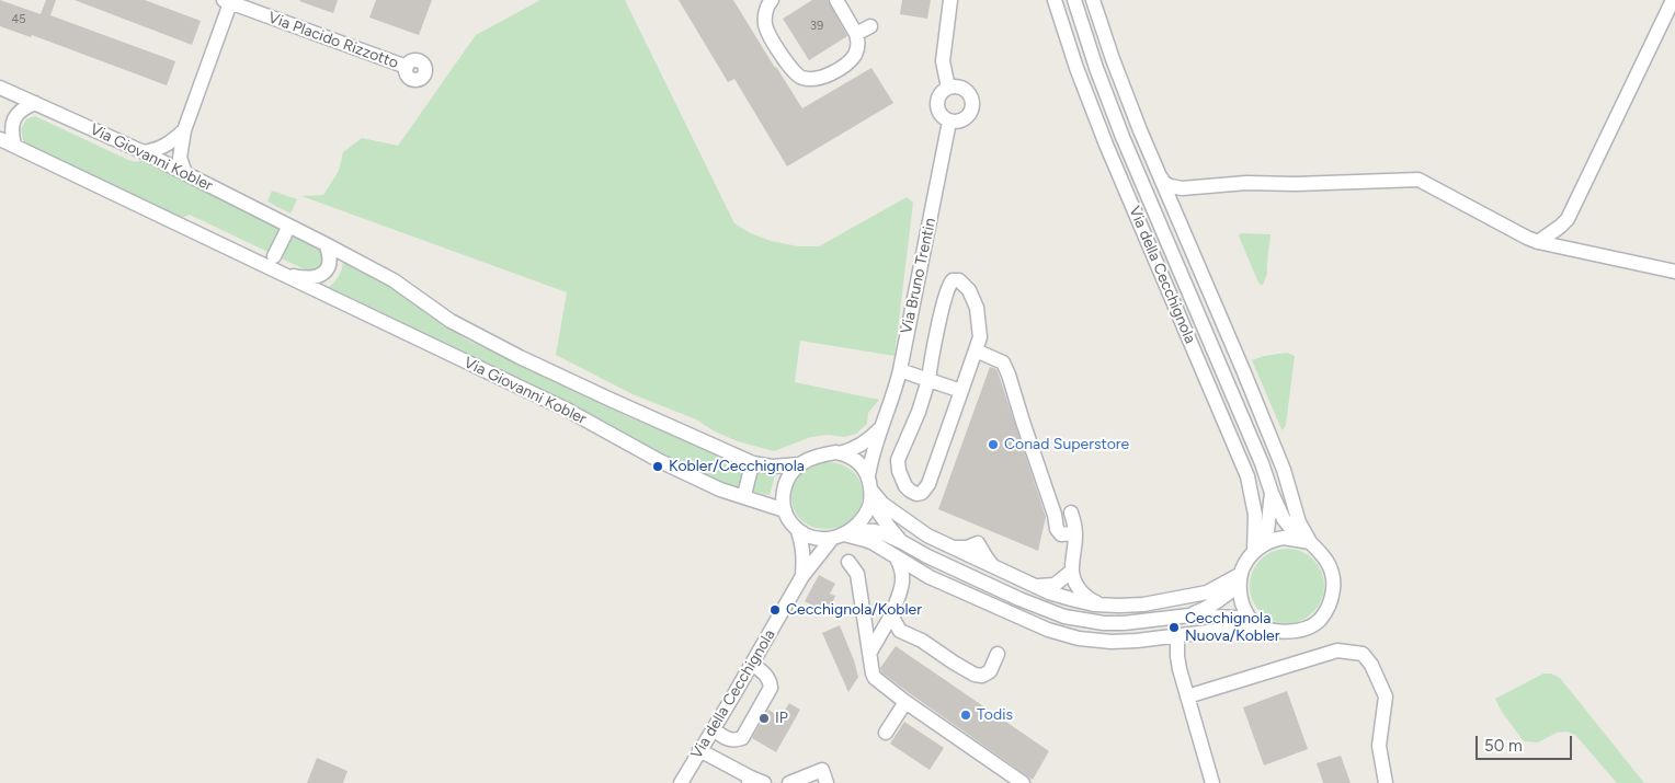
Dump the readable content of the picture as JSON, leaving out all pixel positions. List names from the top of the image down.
{
  "streets": {
    "street": [
      "Via Placido Rizzotto",
      "Via Giovanni Kobler",
      "Via della Cecchignola",
      "Via Bruno Trentin"
    ]
  },
  "crossings": [
    ["Via Giovanni Kobler", "Via della Cecchignola"],
    ["Via Giovanni Kobler", "Via Bruno Trentin"],
    ["Via della Cecchignola", "Via Bruno Trentin"]
  ],
  "places": [
    "Conad Superstore",
    "Kobler/Cecchignola",
    "Cecchignola/Kobler",
    "Cecchignola Nuova/Kobler",
    "Todis",
    "IP"
  ],
  "house_numbers": ["45", "39"],
  "scale_bar": "50 m"
}
